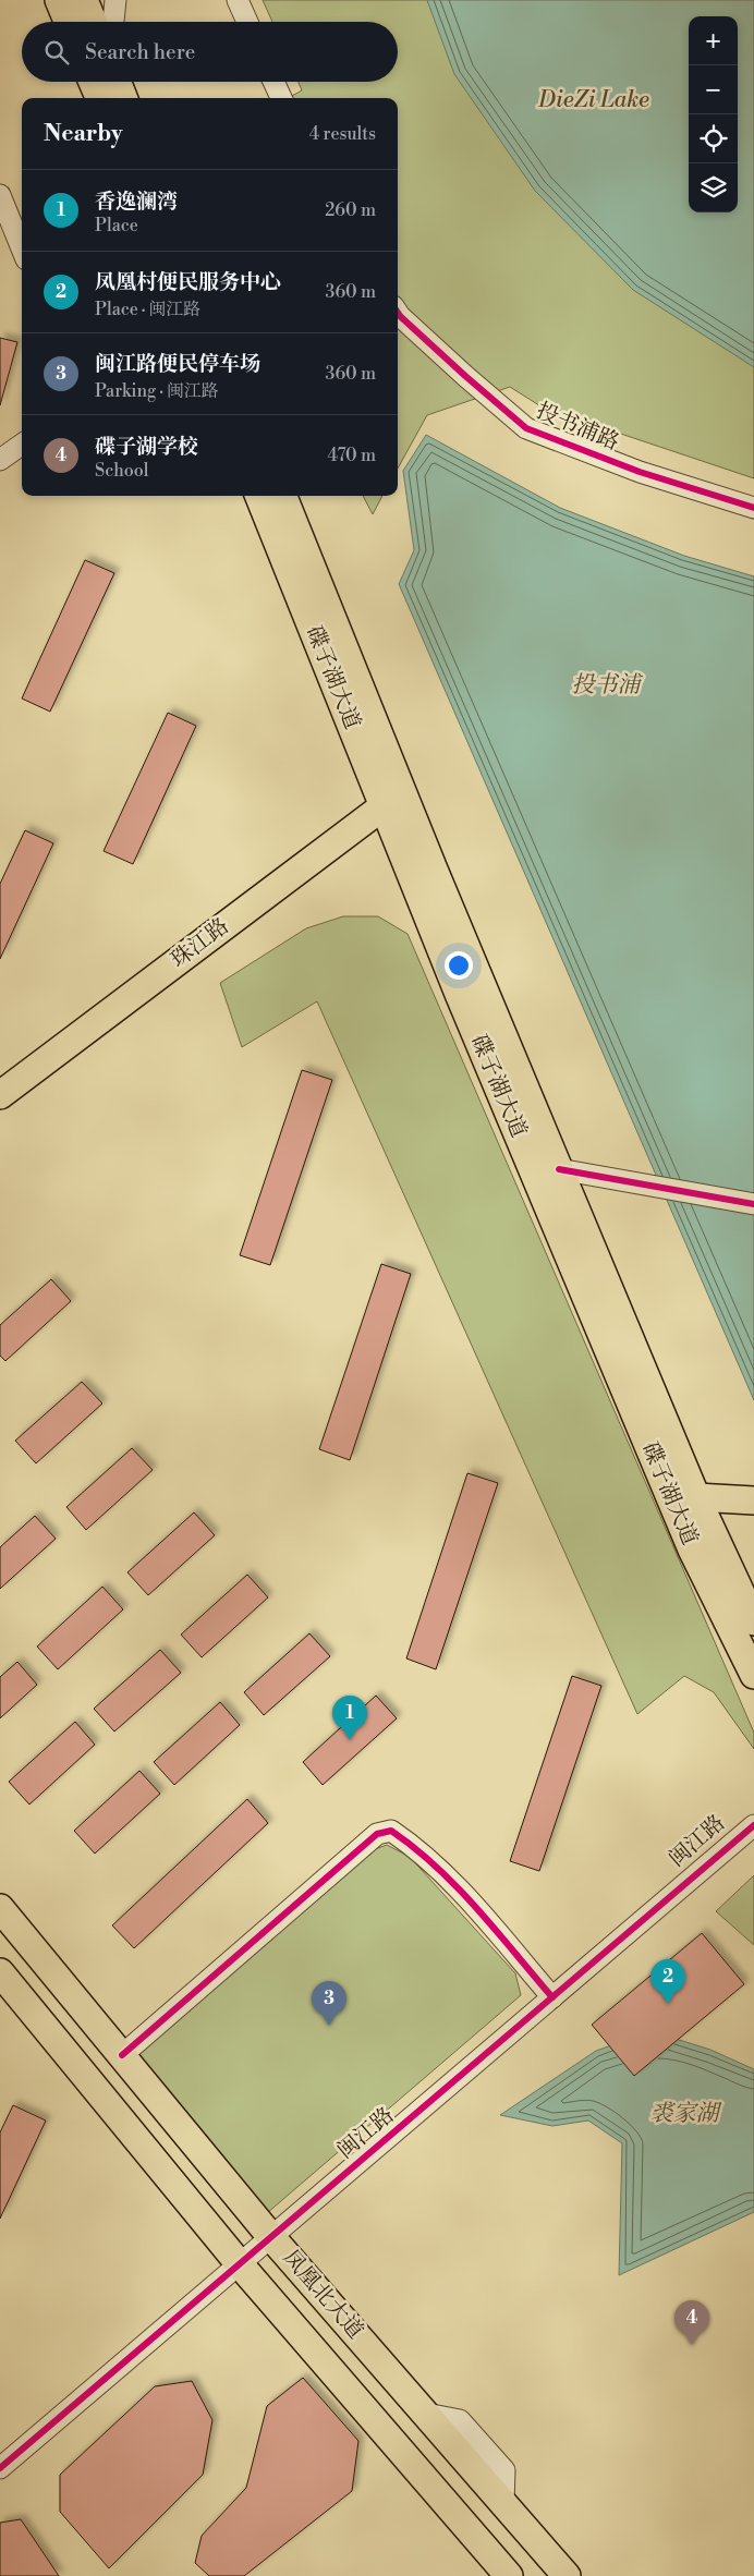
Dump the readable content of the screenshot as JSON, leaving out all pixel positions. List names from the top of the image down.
{
  "streets": {
    "main road": ["碟子湖大道", "珠江路", "凤凰北大道"],
    "street": ["投书浦路", "闽江路"]
  },
  "crossings": [
    ["碟子湖大道", "珠江路"],
    ["闽江路", "凤凰北大道"]
  ],
  "water": ["DieZi Lake", "投书浦", "裘家湖"],
  "page": {
    "map_buttons": ["+", "−"],
    "search": "Search here",
    "heading": ["Nearby", "4 results"],
    "list": [
      {
        "mark": "1",
        "name": "香逸澜湾",
        "note": "Place",
        "value": "260 m"
      },
      {
        "mark": "2",
        "name": "凤凰村便民服务中心",
        "note": "Place · 闽江路",
        "value": "360 m"
      },
      {
        "mark": "3",
        "name": "闽江路便民停车场",
        "note": "Parking · 闽江路",
        "value": "360 m"
      },
      {
        "mark": "4",
        "name": "碟子湖学校",
        "note": "School",
        "value": "470 m"
      }
    ],
    "pins": [
      "1",
      "2",
      "3",
      "4"
    ]
  }
}
